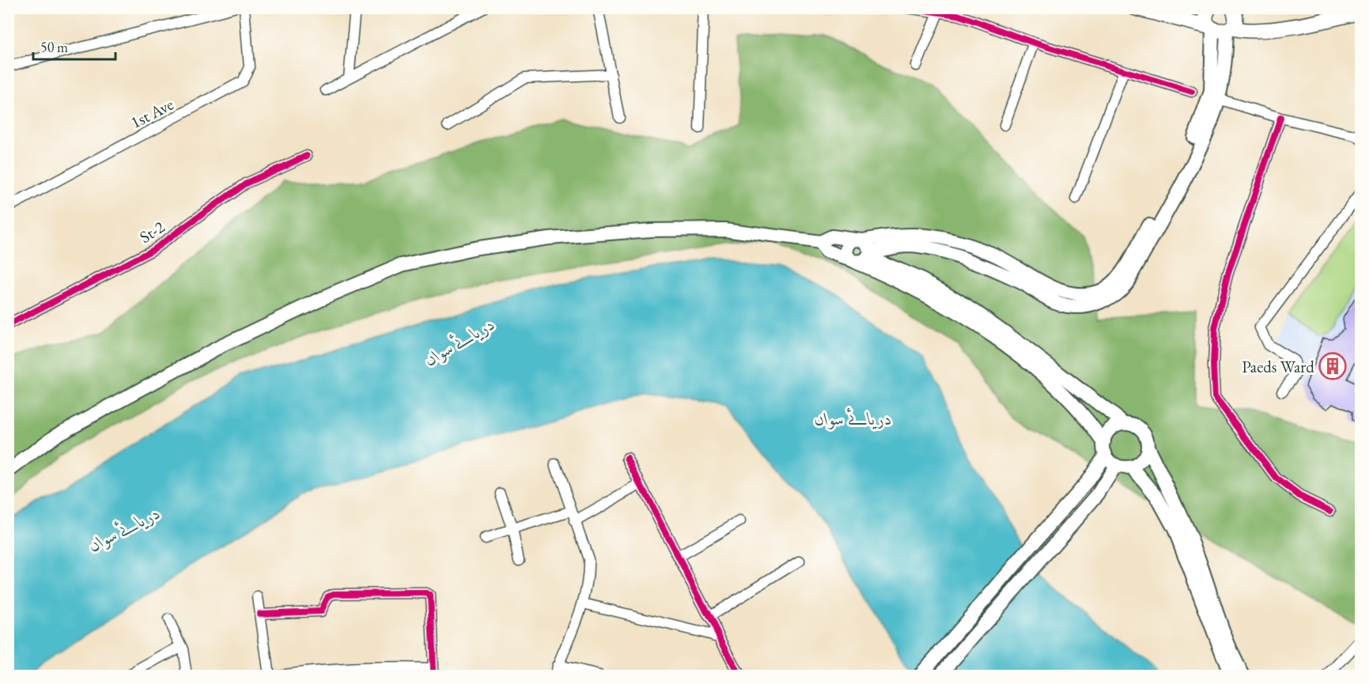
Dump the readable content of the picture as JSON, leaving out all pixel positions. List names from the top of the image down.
{
  "streets": {
    "street": ["1st Ave", "St-2"]
  },
  "water": ["دریائے سواں"],
  "places": {
    "building": ["Paeds Ward"]
  },
  "scale_bar": "50 m"
}
